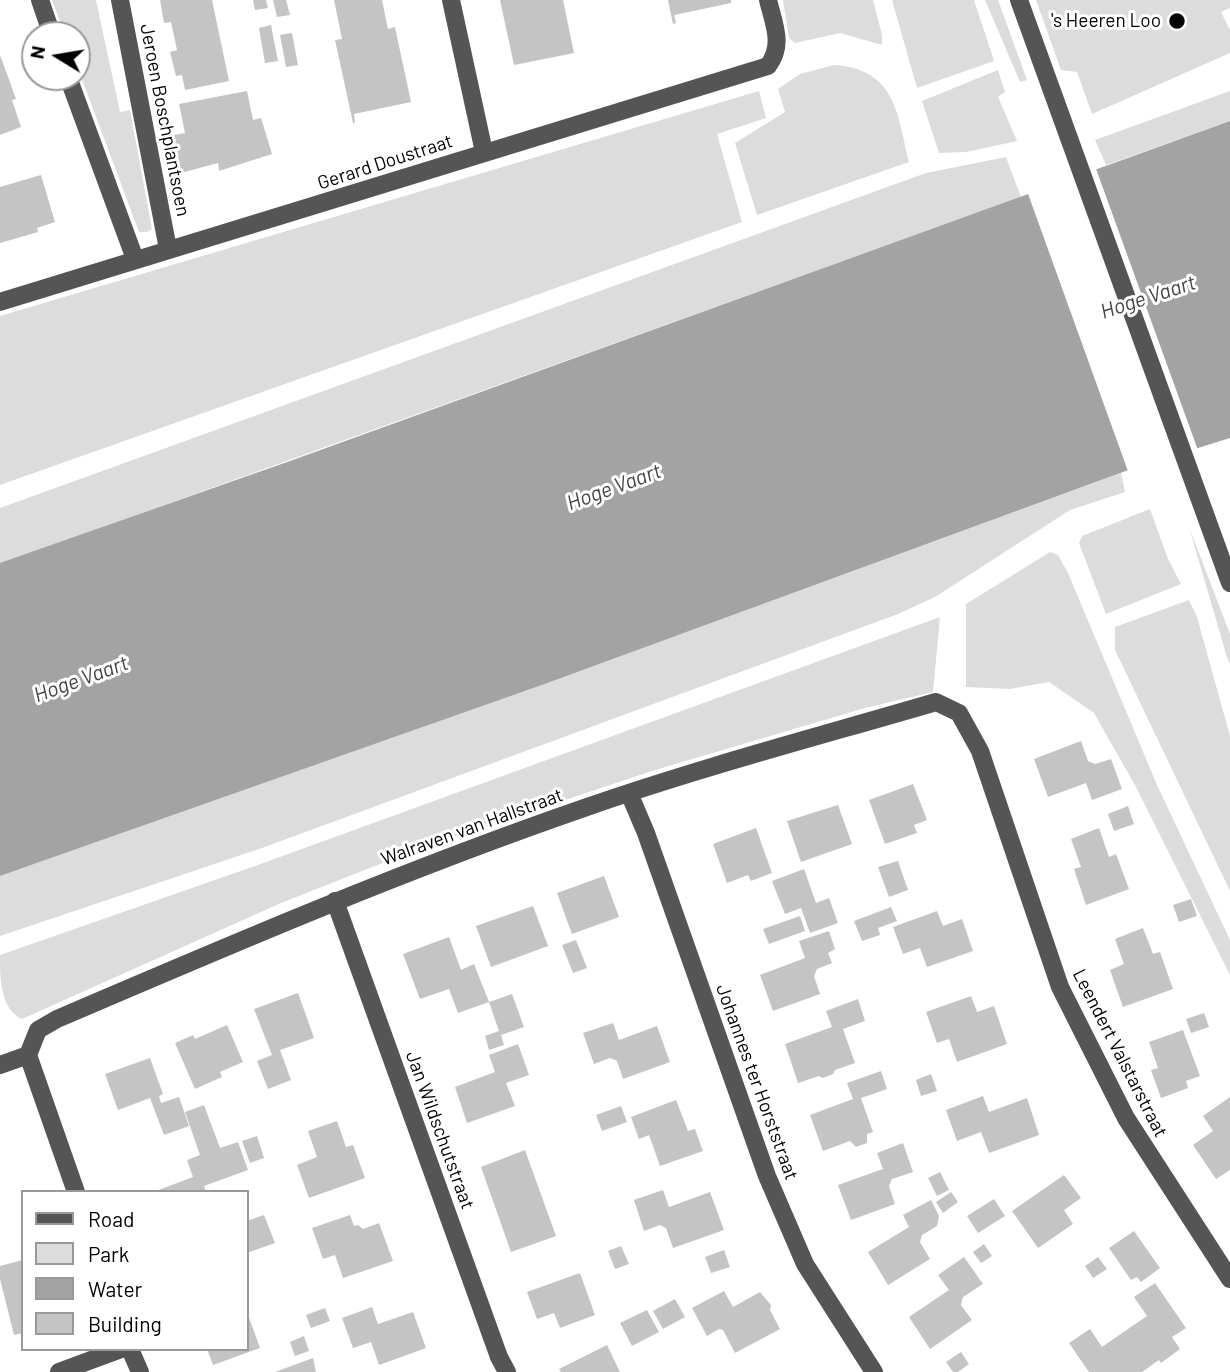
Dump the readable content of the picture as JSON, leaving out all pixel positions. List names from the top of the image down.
{
  "streets": {
    "street": [
      "Jeroen Boschplantsoen",
      "Gerard Doustraat",
      "Walraven van Hallstraat",
      "Leendert Valstarstraat",
      "Johannes ter Horststraat",
      "Jan Wildschutstraat"
    ]
  },
  "crossings": [
    ["Jeroen Boschplantsoen", "Gerard Doustraat"],
    ["Walraven van Hallstraat", "Leendert Valstarstraat"],
    ["Walraven van Hallstraat", "Johannes ter Horststraat"],
    ["Walraven van Hallstraat", "Jan Wildschutstraat"]
  ],
  "water": ["Hoge Vaart"],
  "places": ["'s Heeren Loo"],
  "legend": [
    "Road",
    "Park",
    "Water",
    "Building"
  ],
  "north": "left"
}
